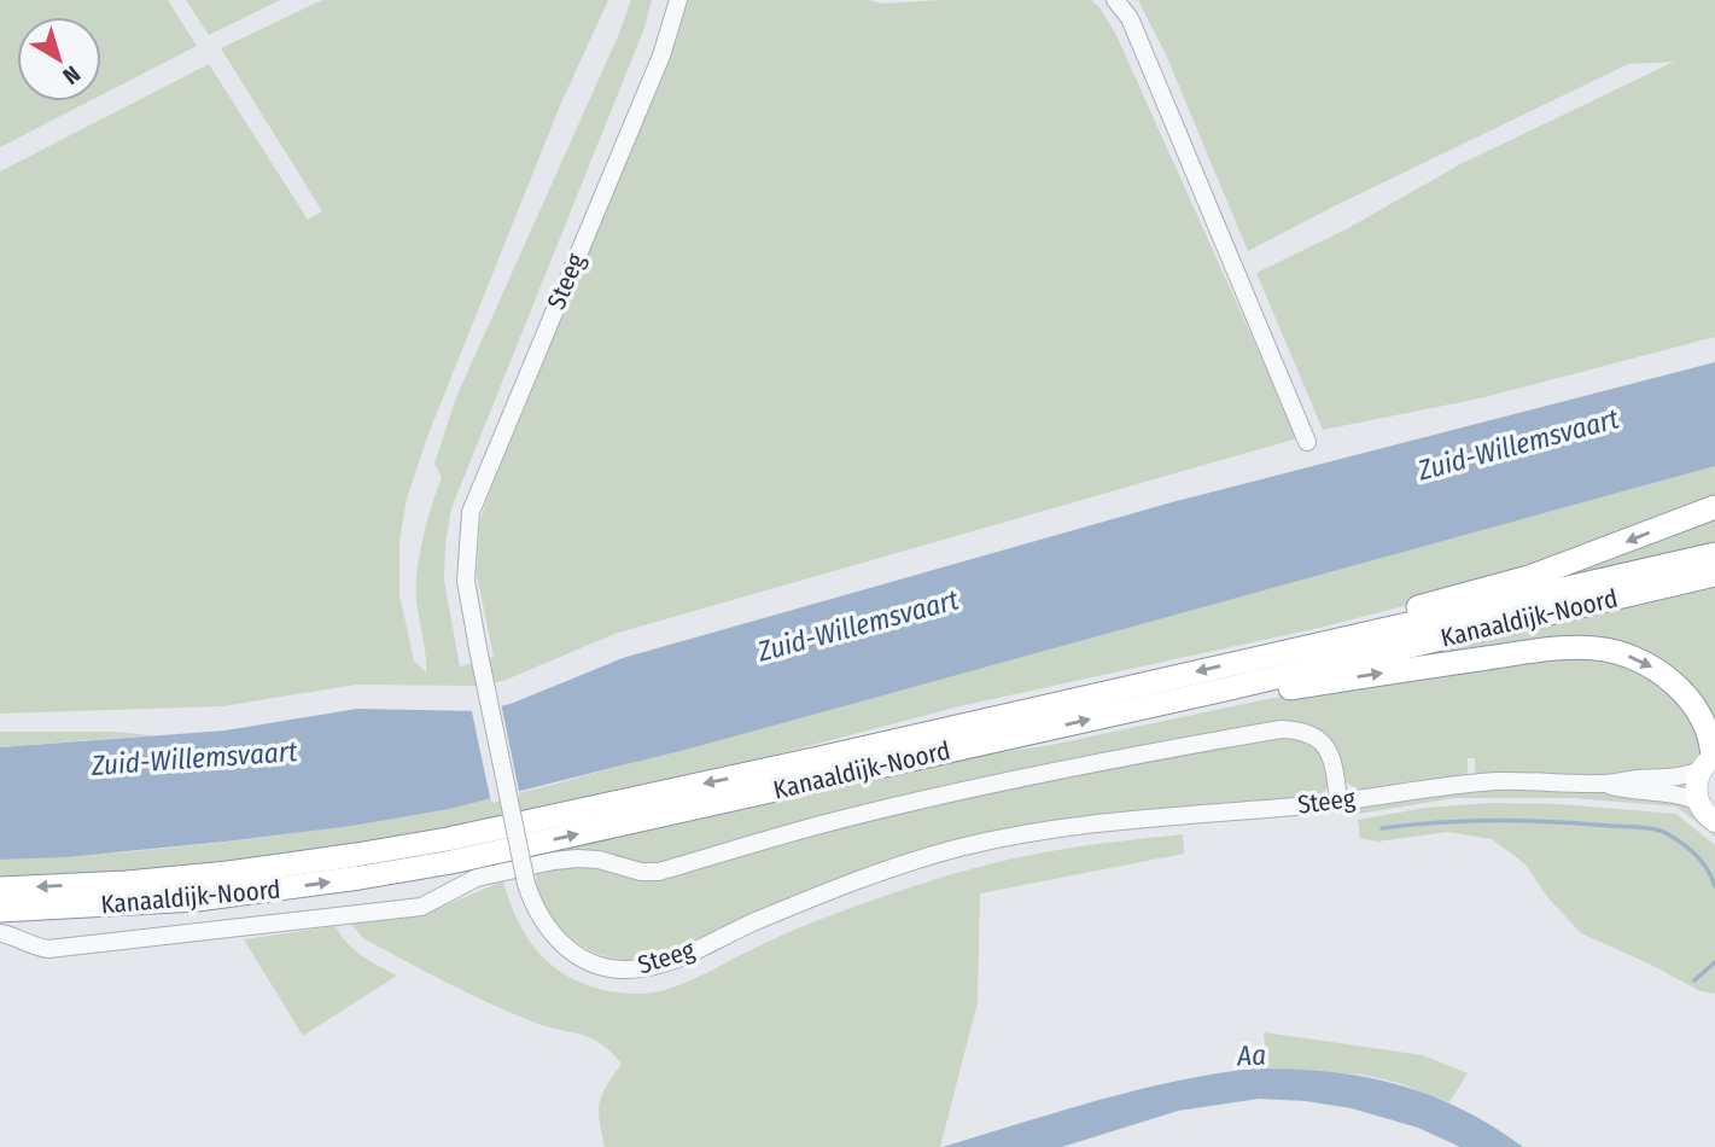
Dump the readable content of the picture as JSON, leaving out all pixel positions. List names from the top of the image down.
{
  "streets": {
    "highway": ["Kanaaldijk-Noord"],
    "street": ["Steeg"]
  },
  "crossings": [
    ["Steeg", "Kanaaldijk-Noord"]
  ],
  "water": ["Zuid-Willemsvaart", "Aa"],
  "north": "bottom right"
}
